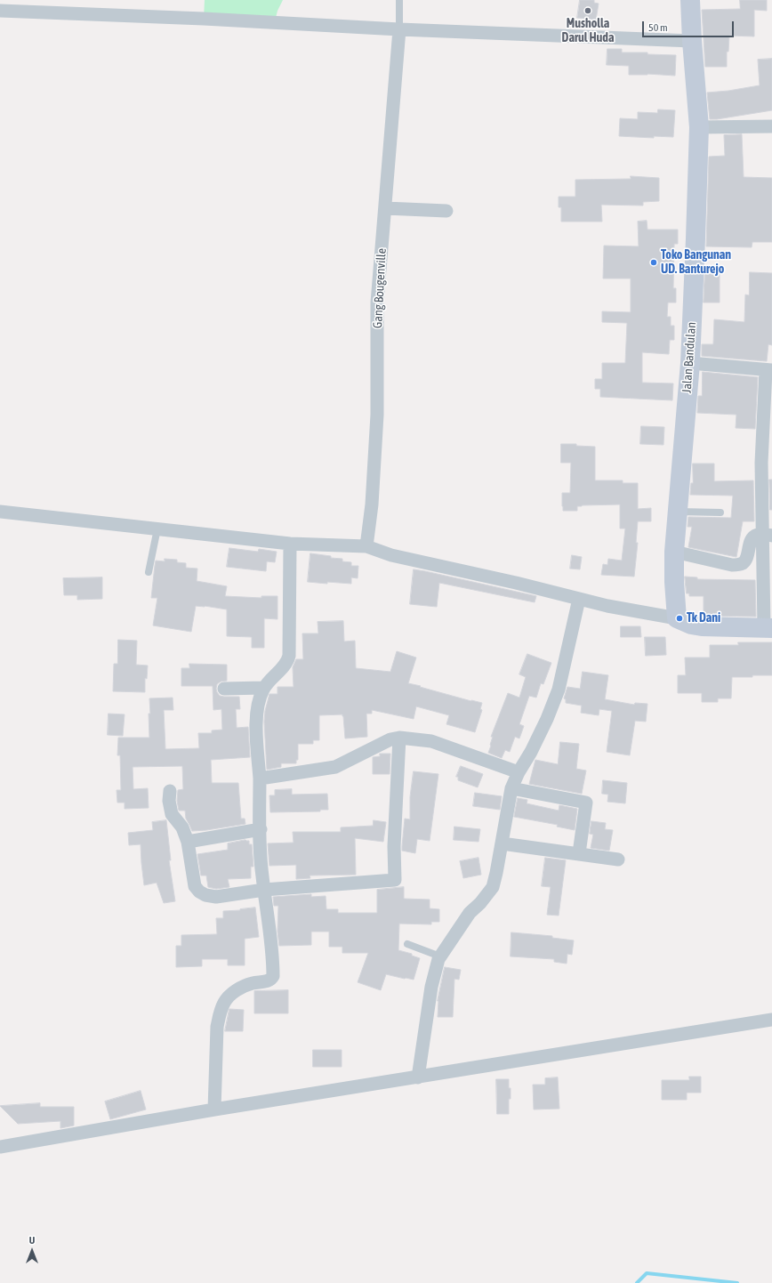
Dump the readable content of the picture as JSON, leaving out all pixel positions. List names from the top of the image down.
{
  "streets": {
    "street": ["Gang Bougenville", "Jalan Bandulan"]
  },
  "places": ["Musholla Darul Huda", "Toko Bangunan UD. Banturejo", "Tk Dani"],
  "scale_bar": "50 m",
  "north": "top"
}
